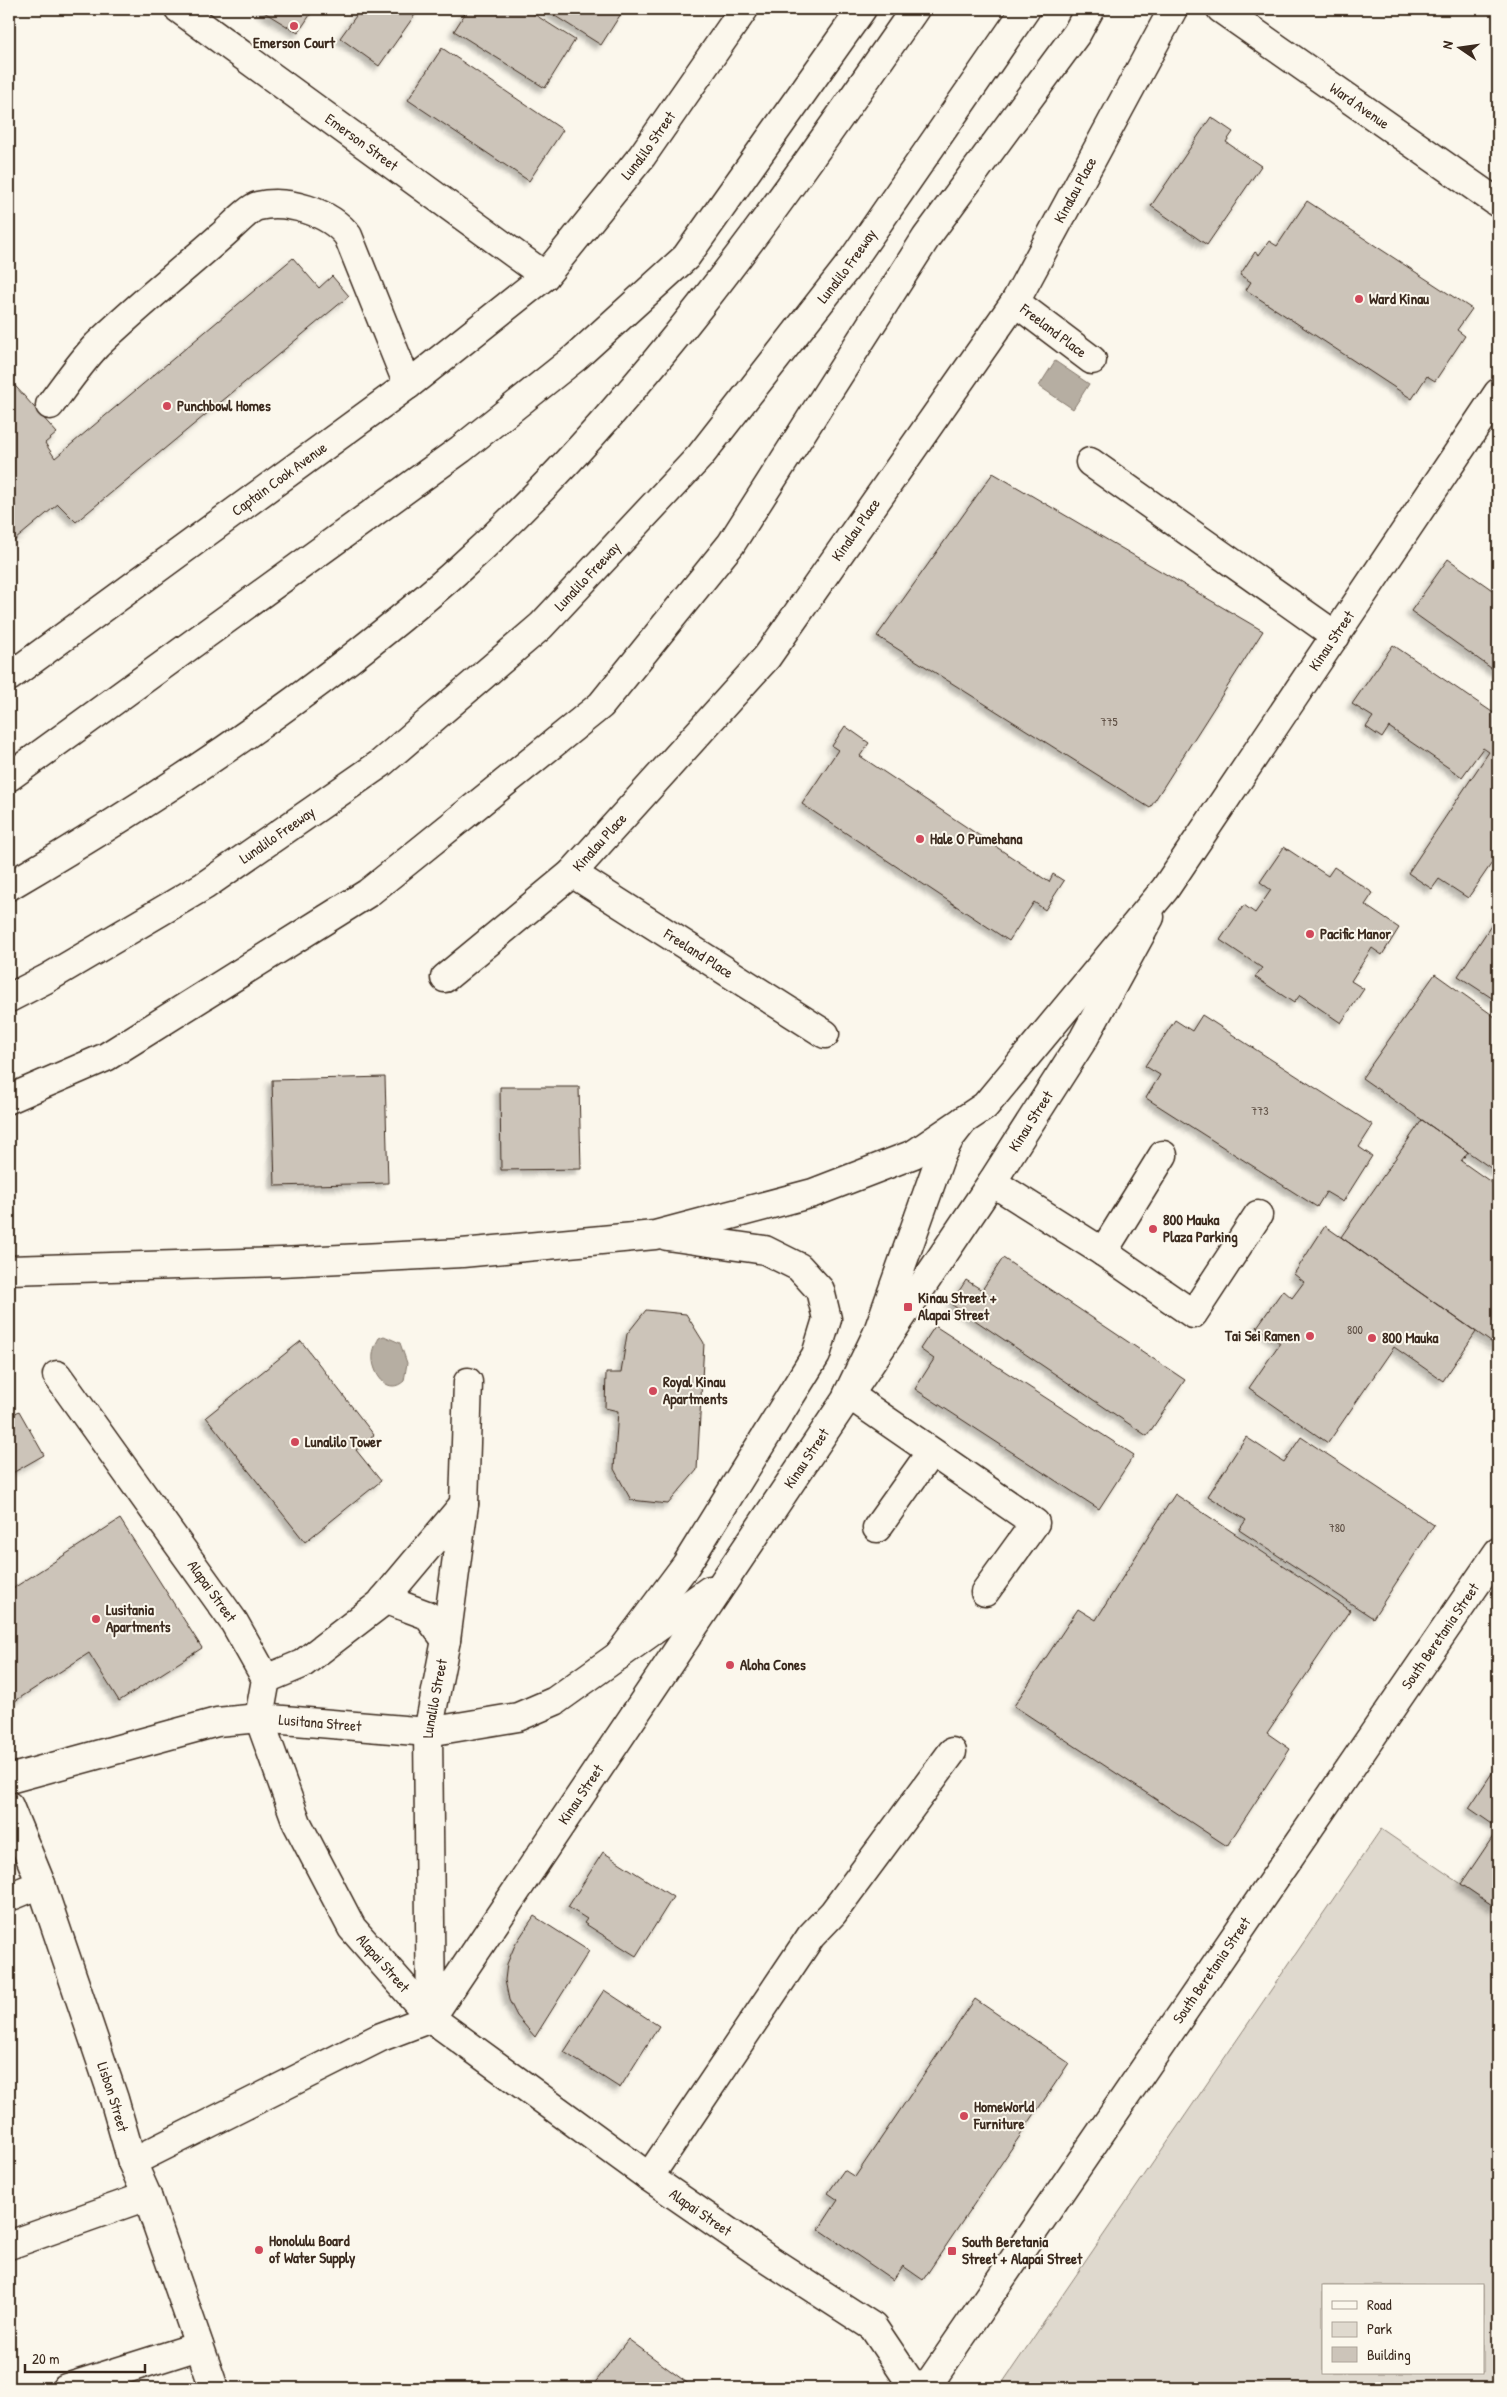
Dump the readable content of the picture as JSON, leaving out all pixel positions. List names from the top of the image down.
{
  "streets": {
    "main road": [
      "Ward Avenue",
      "Emerson Street",
      "Lunalilo Street",
      "Kinalau Place",
      "Lunalilo Freeway",
      "Freeland Place",
      "Captain Cook Avenue",
      "Kinau Street",
      "Alapai Street",
      "South Beretania Street",
      "Lusitana Street",
      "Lisbon Street"
    ]
  },
  "crossings": [
    ["Emerson Street", "Lunalilo Street"],
    ["Emerson Street", "Captain Cook Avenue"],
    ["Lunalilo Street", "Captain Cook Avenue"],
    ["Lunalilo Street", "Kinau Street"],
    ["Lunalilo Street", "Alapai Street"],
    ["Lunalilo Street", "Lusitana Street"],
    ["Kinalau Place", "Freeland Place"],
    ["Kinau Street", "Alapai Street"],
    ["Kinau Street", "Lusitana Street"],
    ["Alapai Street", "Lusitana Street"]
  ],
  "places": {
    "other": [
      "Emerson Court",
      "Ward Kinau",
      "Punchbowl Homes",
      "Hale O Pumehana",
      "Pacific Manor",
      "800 Mauka Plaza Parking",
      "Tai Sei Ramen",
      "800 Mauka",
      "Royal Kinau Apartments",
      "Lunalilo Tower",
      "Lusitania Apartments",
      "Aloha Cones",
      "HomeWorld Furniture",
      "Honolulu Board of Water Supply"
    ],
    "transit": ["Kinau Street + Alapai Street", "South Beretania Street + Alapai Street"]
  },
  "house_numbers": [
    "775",
    "773",
    "800",
    "780"
  ],
  "legend": ["Road", "Park", "Building"],
  "scale_bar": "20 m",
  "north": "left"
}
